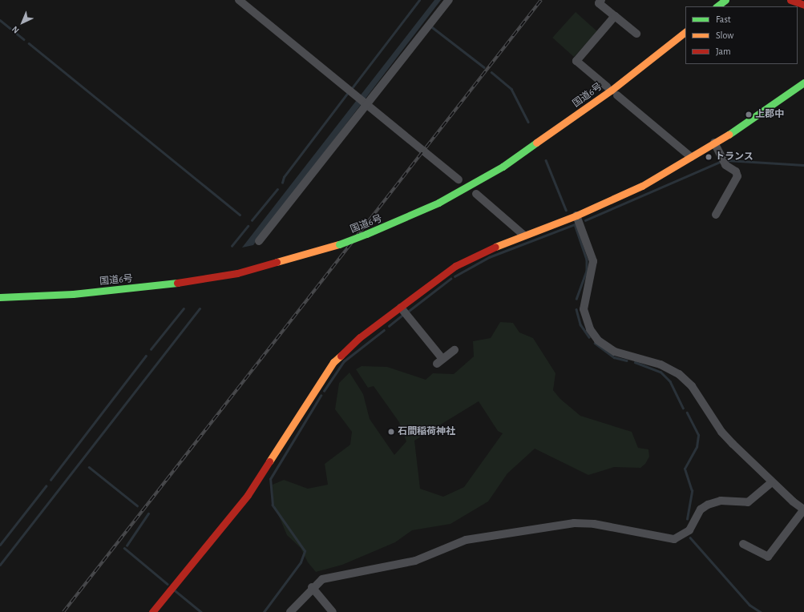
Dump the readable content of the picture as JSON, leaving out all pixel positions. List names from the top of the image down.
{
  "streets": {
    "main road": ["国道6号"]
  },
  "places": ["上郡中", "トランス", "石間稲荷神社"],
  "legend": ["Fast", "Slow", "Jam"],
  "north": "bottom left"
}
